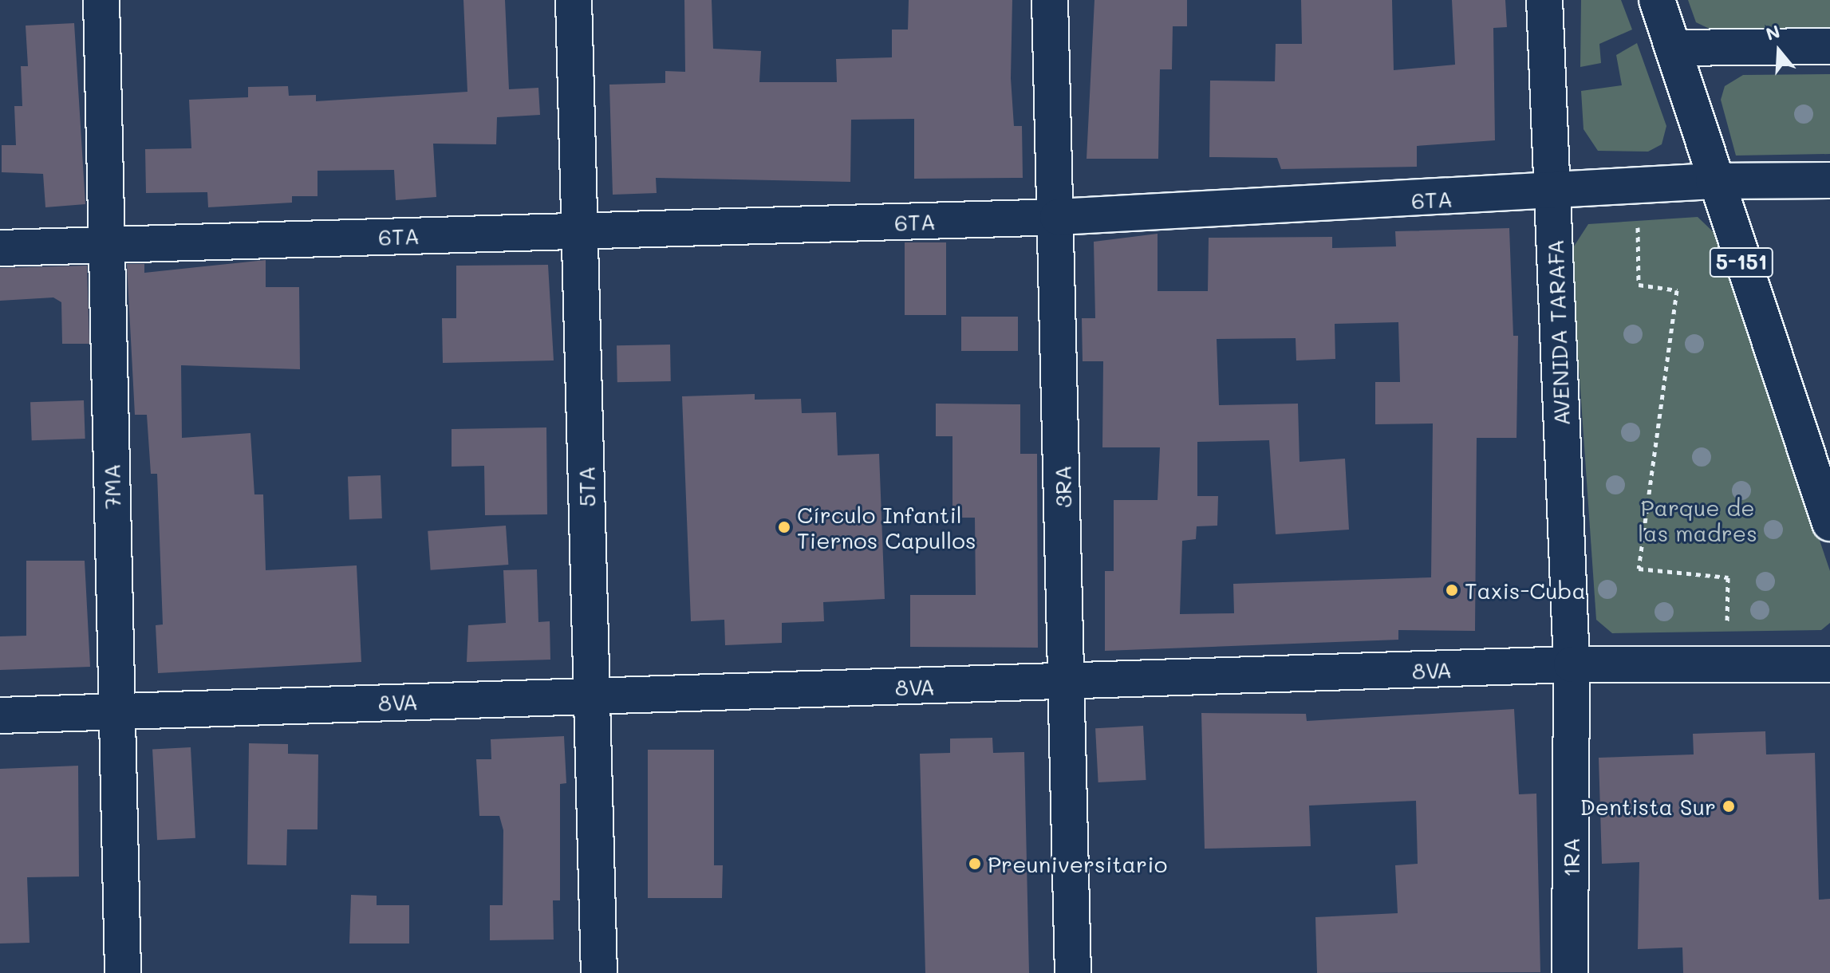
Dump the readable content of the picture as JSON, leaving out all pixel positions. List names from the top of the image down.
{
  "streets": {
    "street": [
      "6TA",
      "5-151",
      "AVENIDA TARAFA",
      "7MA",
      "5TA",
      "3RA",
      "8VA",
      "1RA"
    ]
  },
  "crossings": [
    ["6TA", "5-151"],
    ["6TA", "AVENIDA TARAFA"],
    ["6TA", "7MA"],
    ["6TA", "5TA"],
    ["6TA", "3RA"],
    ["AVENIDA TARAFA", "8VA"],
    ["AVENIDA TARAFA", "1RA"],
    ["7MA", "8VA"],
    ["5TA", "8VA"],
    ["3RA", "8VA"],
    ["8VA", "1RA"]
  ],
  "parks": ["Parque de las madres"],
  "places": [
    "Círculo Infantil Tiernos Capullos",
    "Taxis-Cuba",
    "Dentista Sur",
    "Preuniversitario"
  ],
  "north": "top"
}
